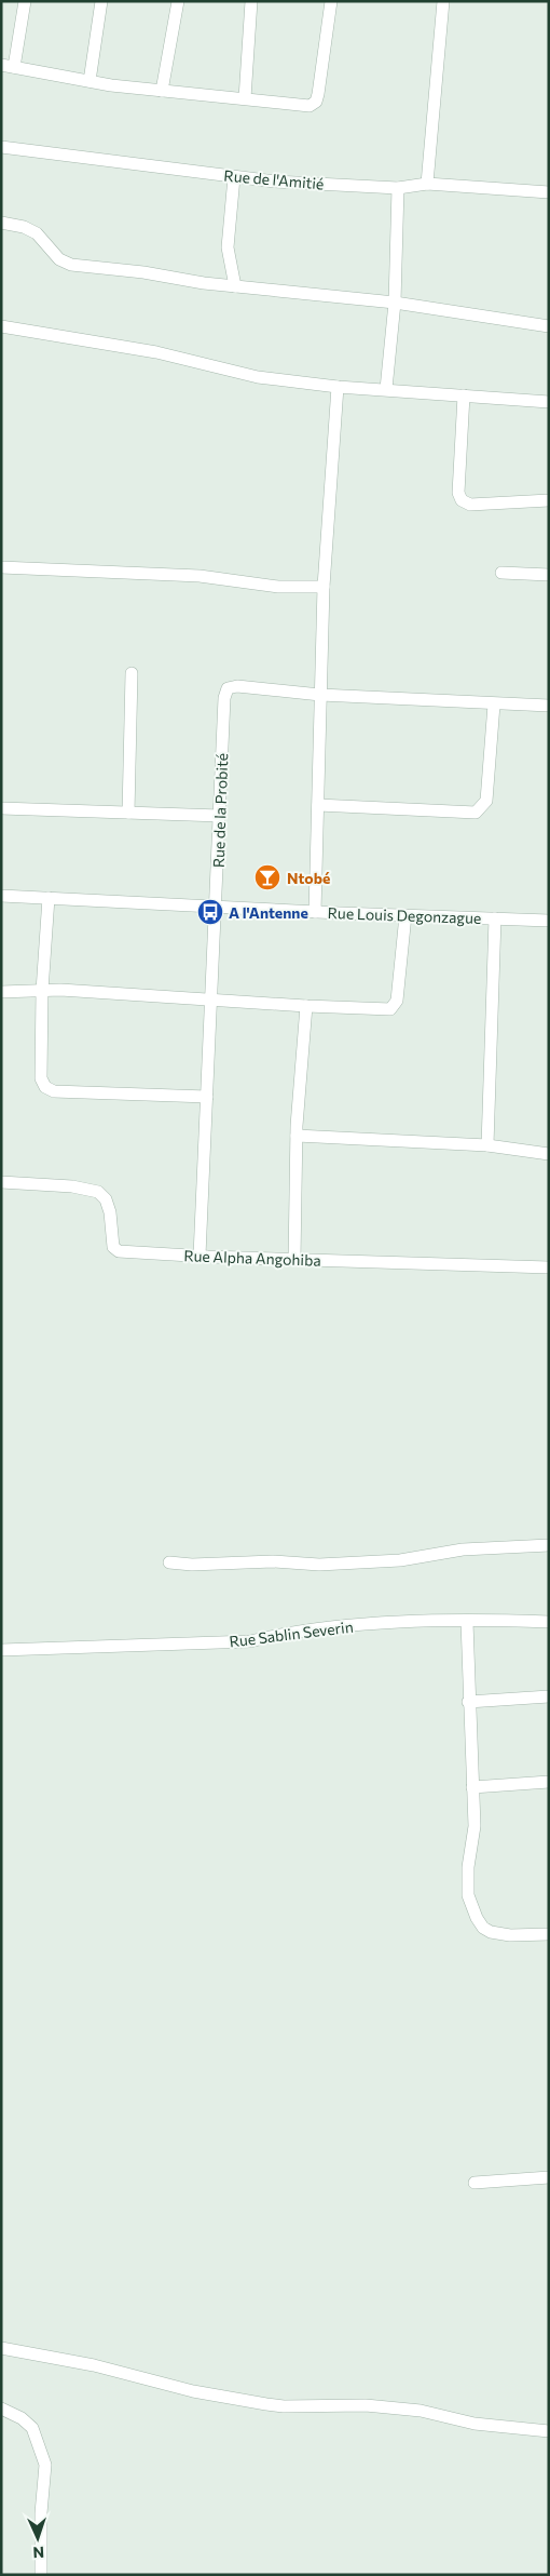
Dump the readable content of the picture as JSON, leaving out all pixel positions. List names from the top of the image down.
{
  "streets": {
    "street": [
      "Rue de l'Amitié",
      "Rue de la Probité",
      "Rue Louis Degonzague",
      "Rue Alpha Angohiba",
      "Rue Sablin Severin"
    ]
  },
  "crossings": [
    ["Rue de la Probité", "Rue Louis Degonzague"],
    ["Rue de la Probité", "Rue Alpha Angohiba"]
  ],
  "places": {
    "bar": ["Ntobé"],
    "bus stop": ["A l'Antenne"]
  },
  "north": "bottom"
}
